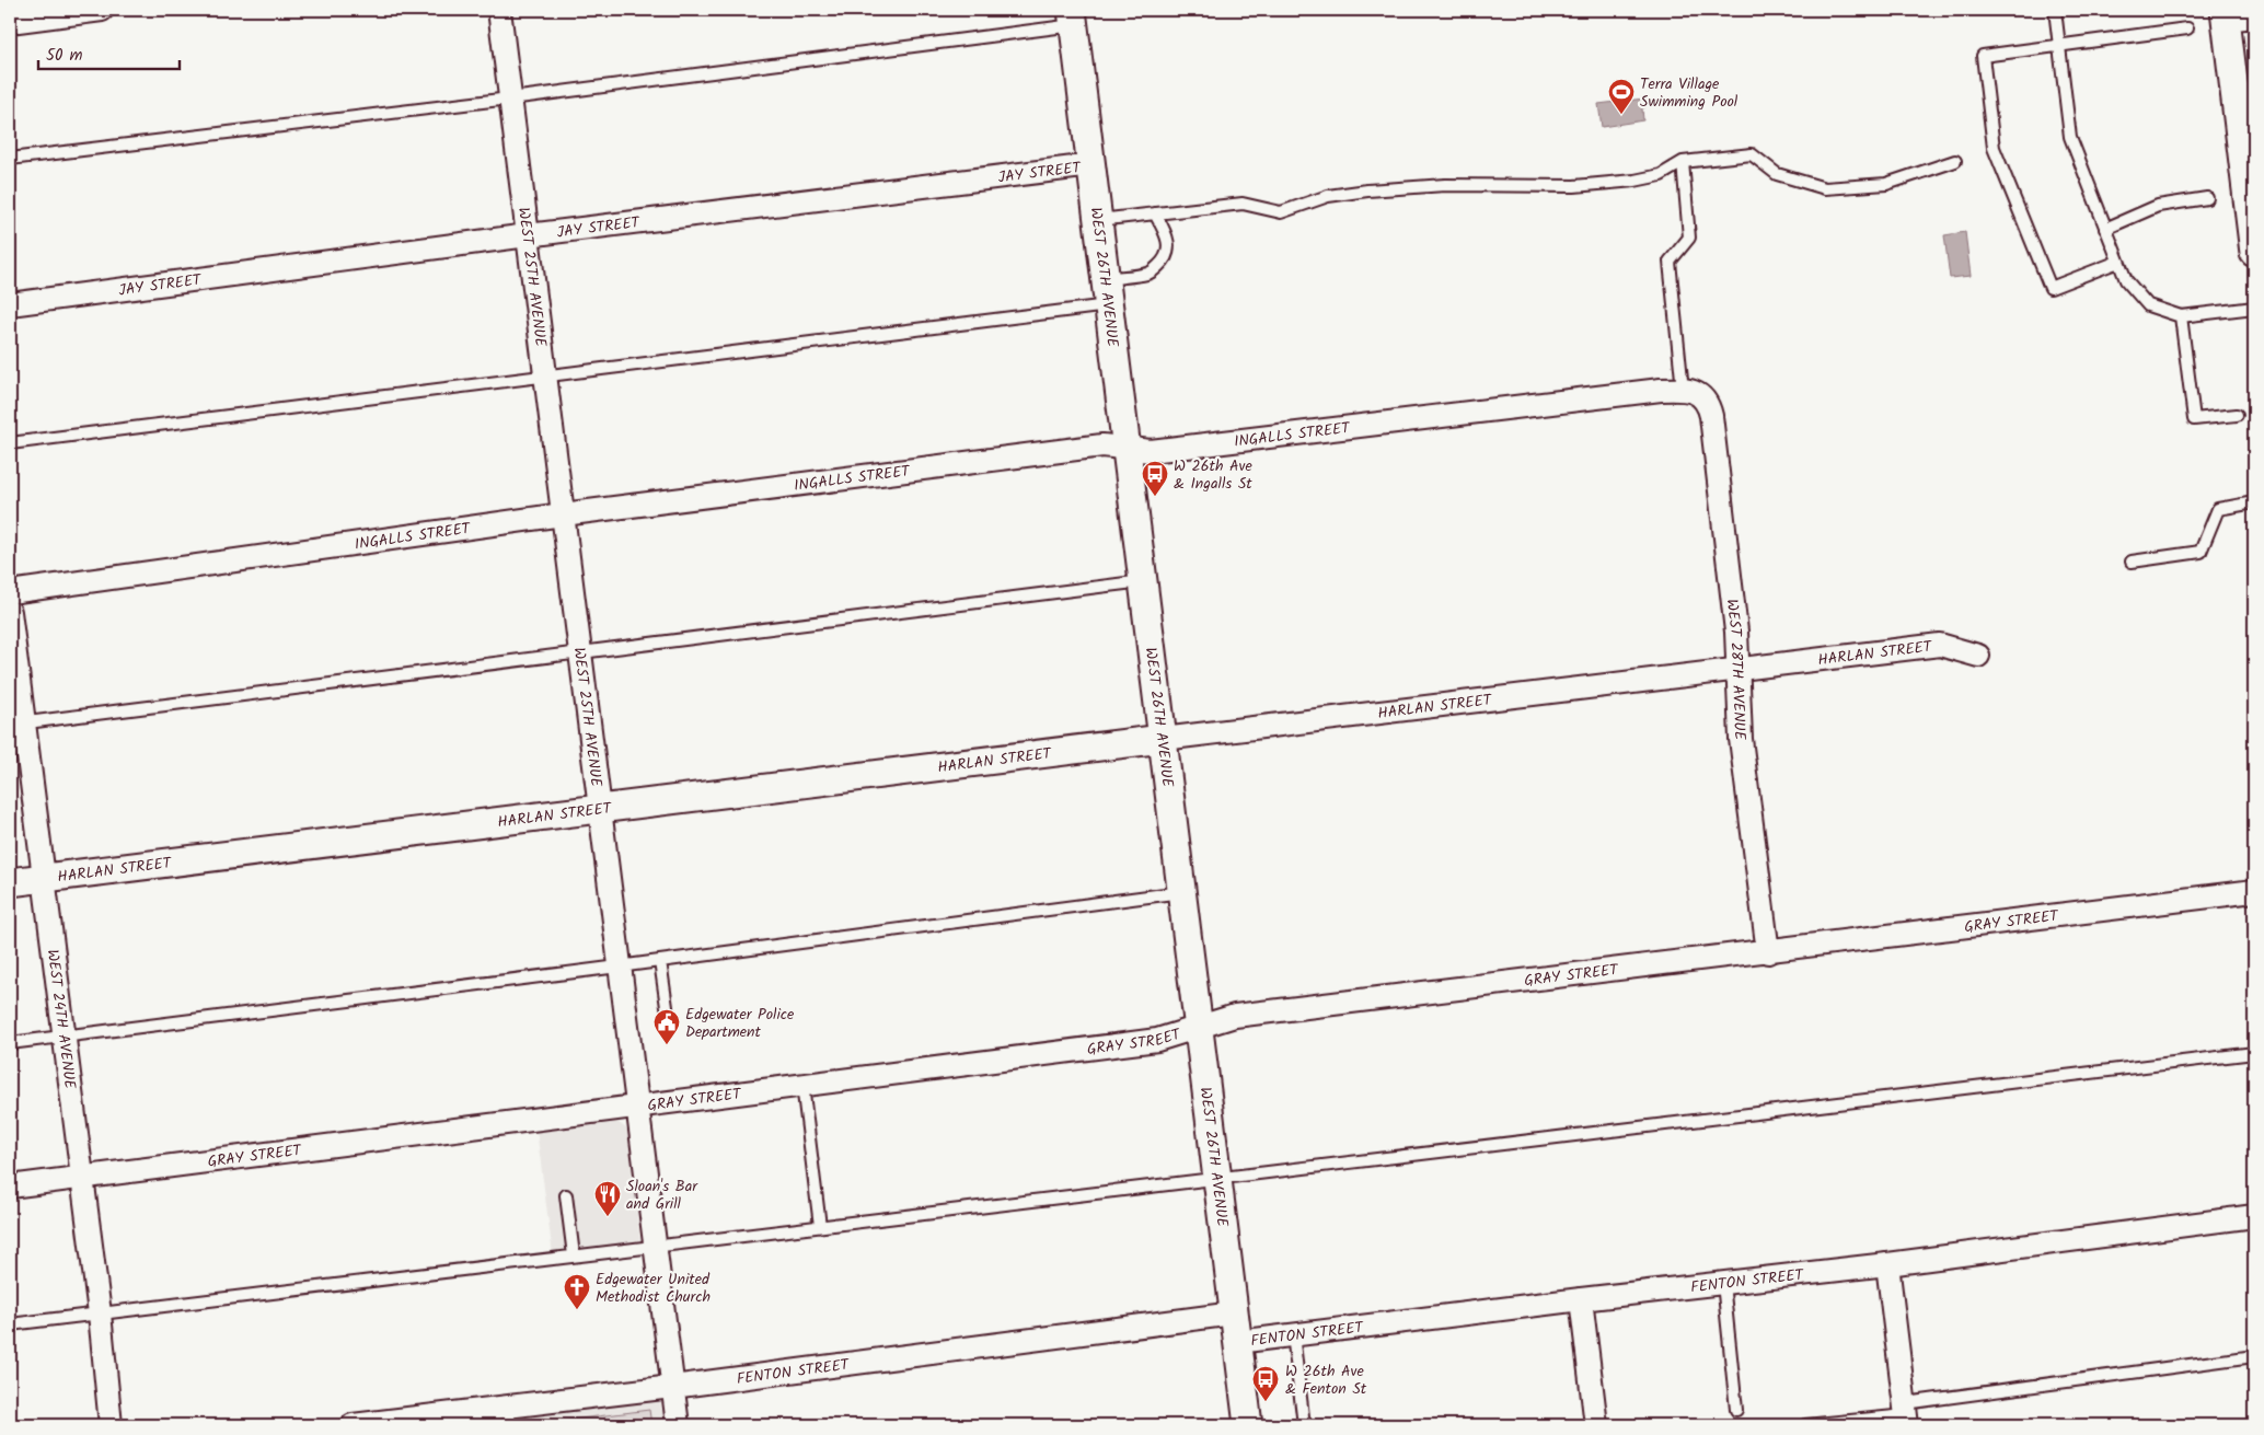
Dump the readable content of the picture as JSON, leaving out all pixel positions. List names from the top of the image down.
{
  "streets": {
    "street": [
      "JAY STREET",
      "WEST 25TH AVENUE",
      "WEST 26TH AVENUE",
      "INGALLS STREET",
      "HARLAN STREET",
      "WEST 28TH AVENUE",
      "GRAY STREET",
      "WEST 24TH AVENUE",
      "FENTON STREET"
    ]
  },
  "crossings": [
    ["JAY STREET", "WEST 25TH AVENUE"],
    ["JAY STREET", "WEST 26TH AVENUE"],
    ["WEST 25TH AVENUE", "INGALLS STREET"],
    ["WEST 25TH AVENUE", "HARLAN STREET"],
    ["WEST 25TH AVENUE", "GRAY STREET"],
    ["WEST 25TH AVENUE", "FENTON STREET"],
    ["WEST 26TH AVENUE", "INGALLS STREET"],
    ["WEST 26TH AVENUE", "HARLAN STREET"],
    ["WEST 26TH AVENUE", "GRAY STREET"],
    ["WEST 26TH AVENUE", "FENTON STREET"],
    ["INGALLS STREET", "WEST 28TH AVENUE"],
    ["HARLAN STREET", "WEST 28TH AVENUE"],
    ["HARLAN STREET", "WEST 24TH AVENUE"],
    ["WEST 28TH AVENUE", "GRAY STREET"],
    ["GRAY STREET", "WEST 24TH AVENUE"]
  ],
  "places": {
    "sports": ["Terra Village Swimming Pool"],
    "bus stop": ["W 26th Ave & Ingalls St", "W 26th Ave & Fenton St"],
    "public building": ["Edgewater Police Department"],
    "restaurant": ["Sloan's Bar and Grill"],
    "church": ["Edgewater United Methodist Church"]
  },
  "scale_bar": "50 m"
}
